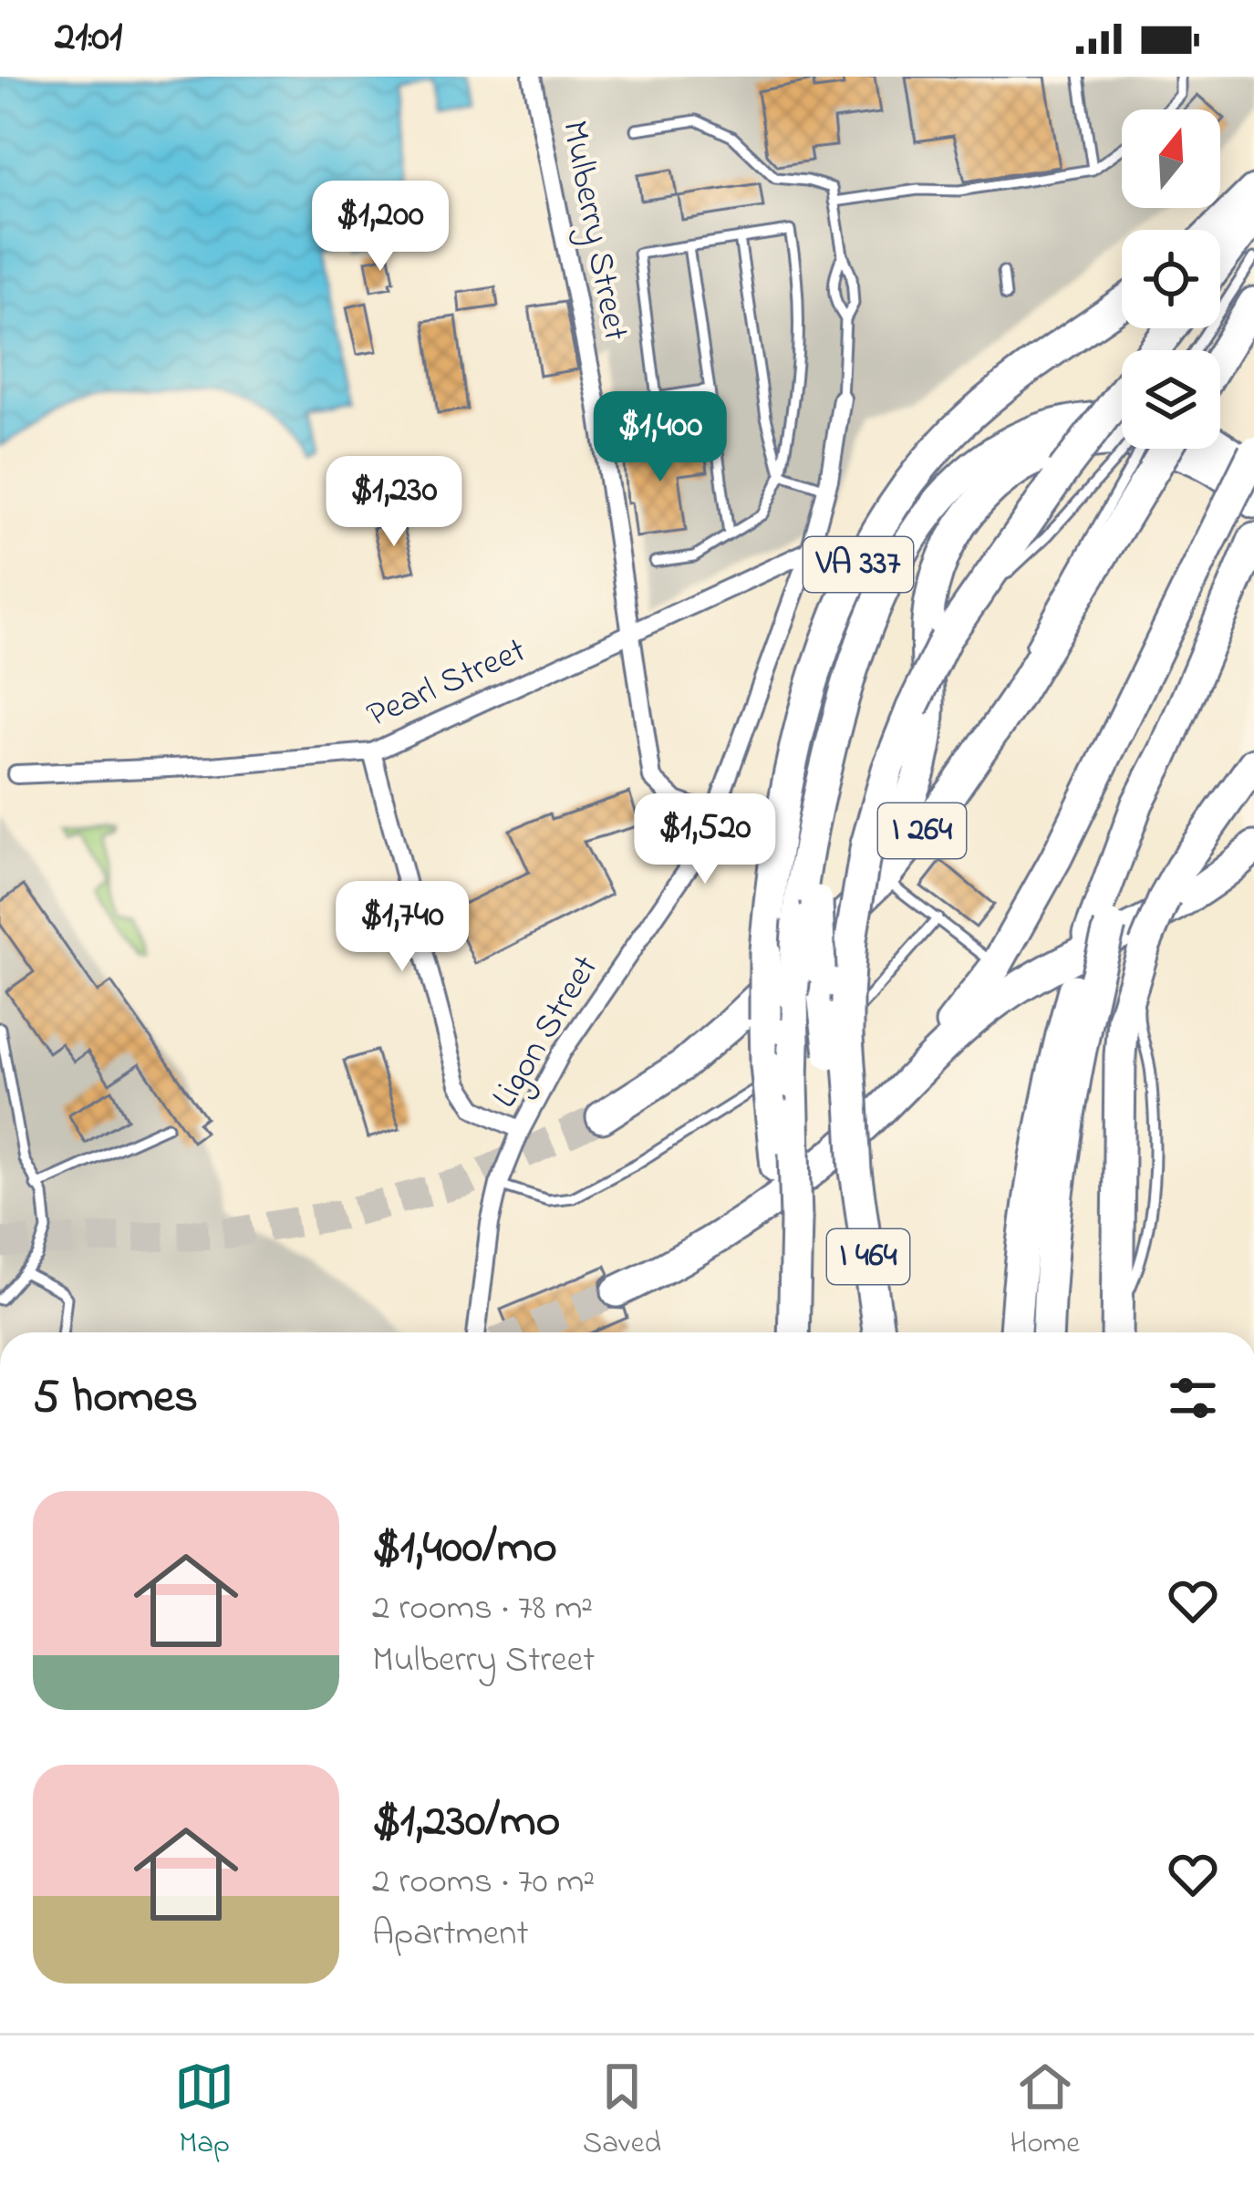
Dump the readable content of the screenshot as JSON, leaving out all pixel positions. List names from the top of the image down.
{
  "streets": {
    "highway": ["VA 337", "I 264", "I 464"],
    "street": ["Mulberry Street", "Pearl Street", "Ligon Street"]
  },
  "crossings": [
    ["Mulberry Street", "Pearl Street"],
    ["Mulberry Street", "Ligon Street"],
    ["VA 337", "I 464"],
    ["Pearl Street", "Ligon Street"]
  ],
  "north": "top",
  "page": {
    "status": "21:01",
    "price": [
      "$1,200",
      "$1,400",
      "$1,230",
      "$1,520",
      "$1,740"
    ],
    "heading": "5 homes",
    "list": [
      {
        "name": "$1,400/mo",
        "note": "2 rooms · 78 m² · Mulberry Street"
      },
      {
        "name": "$1,230/mo",
        "note": "2 rooms · 70 m² · Apartment"
      }
    ],
    "tabs": ["Map", "Saved", "Home"]
  }
}
